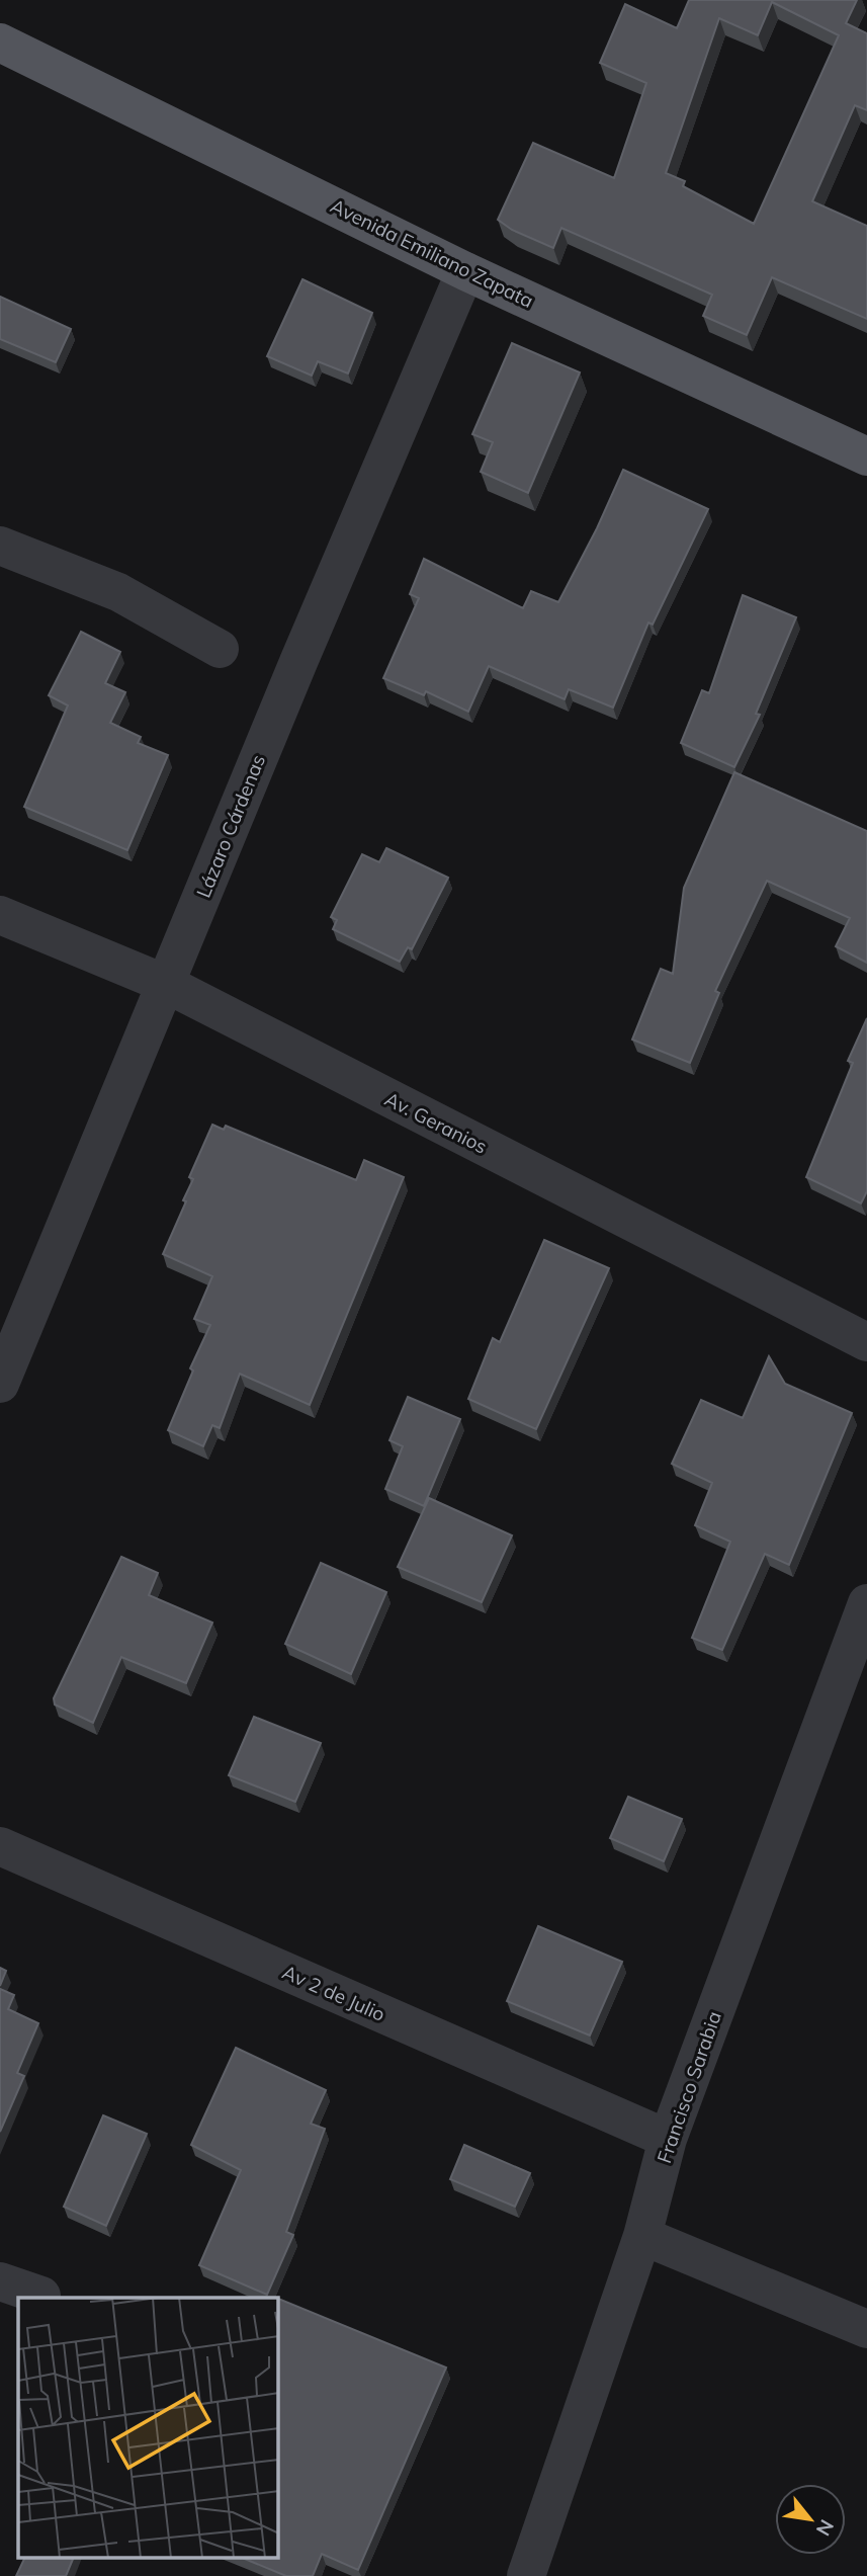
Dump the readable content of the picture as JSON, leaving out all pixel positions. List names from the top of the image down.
{
  "streets": {
    "main road": ["Avenida Emiliano Zapata"],
    "street": [
      "Lázaro Cárdenas",
      "Av. Geranios",
      "Av 2 de Julio",
      "Francisco Sarabia"
    ]
  },
  "crossings": [
    ["Avenida Emiliano Zapata", "Lázaro Cárdenas"],
    ["Lázaro Cárdenas", "Av. Geranios"],
    ["Av 2 de Julio", "Francisco Sarabia"]
  ],
  "north": "bottom right"
}
